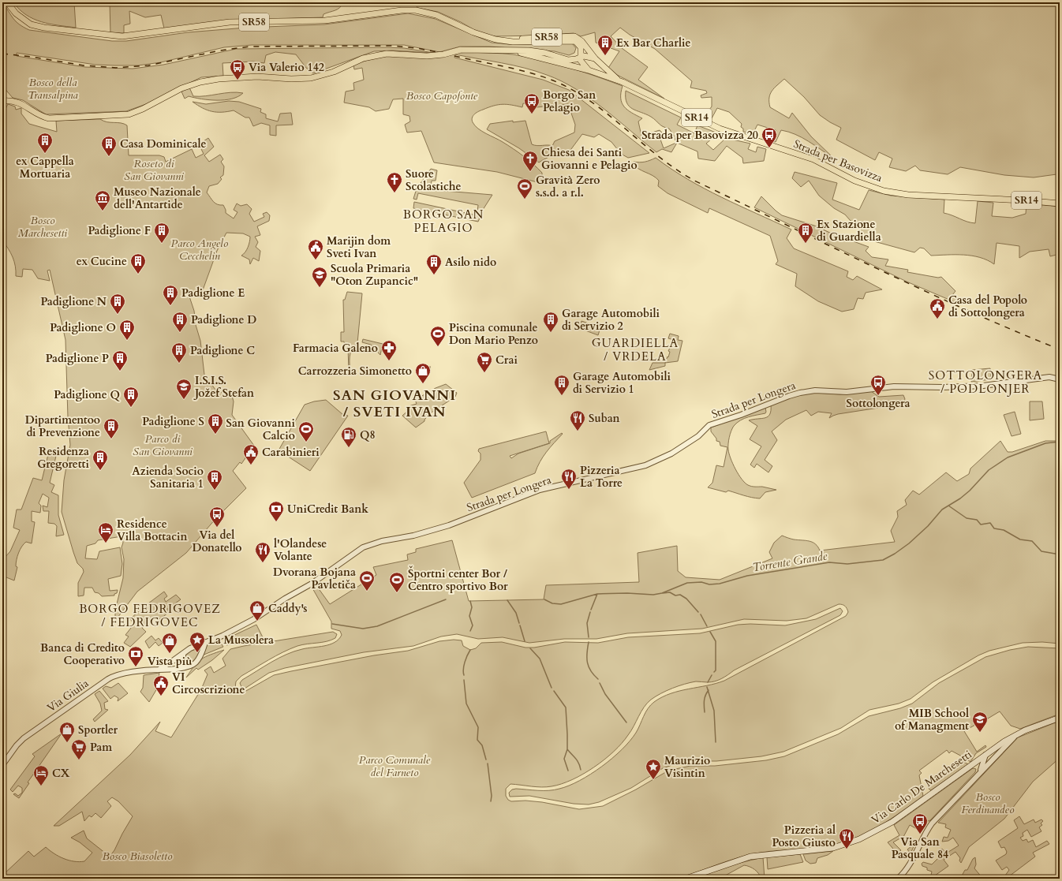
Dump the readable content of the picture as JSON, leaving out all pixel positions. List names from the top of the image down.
{
  "streets": {
    "main road": [
      "SR58",
      "SR14",
      "Strada per Basovizza",
      "Via Carlo De Marchesetti"
    ],
    "street": ["Strada per Longera", "Via Giulia"]
  },
  "crossings": [
    ["SR58", "Strada per Basovizza"],
    ["Strada per Longera", "Via Giulia"]
  ],
  "districts": [
    "BORGO SAN PELAGIO",
    "GUARDIELLA / VRDELA",
    "SOTTOLONGERA / PODLONJER",
    "SAN GIOVANNI / SVETI IVAN",
    "BORGO FEDRIGOVEZ / FEDRIGOVEC"
  ],
  "water": ["Torrente Grande"],
  "parks": [
    "Bosco della Transalpina",
    "Bosco Capofonte",
    "Roseto di San Giovanni",
    "Bosco Marchesetti",
    "Parco Angelo Cecchelin",
    "Parco di San Giovanni",
    "Parco Comunale del Farneto",
    "Bosco Ferdinandeo",
    "Bosco Biasoletto"
  ],
  "places": {
    "building": [
      "Ex Bar Charlie",
      "ex Cappella Mortuaria",
      "Casa Dominicale",
      "Padiglione F",
      "Ex Stazione di Guardiella",
      "ex Cucine",
      "Asilo nido",
      "Padiglione E",
      "Padiglione N",
      "Padiglione D",
      "Garage Automobili di Servizio 2",
      "Padiglione O",
      "Padiglione C",
      "Padiglione P",
      "Garage Automobili di Servizio 1",
      "Padiglione Q",
      "Padiglione S",
      "Dipartimentoo di Prevenzione",
      "Residenza Gregoretti",
      "Azienda Socio Sanitaria 1"
    ],
    "bus stop": [
      "Via Valerio 142",
      "Borgo San Pelagio",
      "Strada per Basovizza 20",
      "Sottolongera",
      "Via del Donatello",
      "Via San Pasquale 84"
    ],
    "church": ["Chiesa dei Santi Giovanni e Pelagio", "Suore Scolastiche"],
    "sports": [
      "Gravità Zero s.s.d. a r.l.",
      "Piscina comunale Don Mario Penzo",
      "San Giovanni Calcio",
      "Dvorana Bojana Pavletiča",
      "Športni center Bor / Centro sportivo Bor"
    ],
    "museum": ["Museo Nazionale dell'Antartide"],
    "public building": [
      "Marijin dom Sveti Ivan",
      "Casa del Popolo di Sottolongera",
      "Carabinieri",
      "VI Circoscrizione"
    ],
    "school or university": ["Scuola Primaria \"Oton Zupancic\"", "I.S.I.S. Jožef Stefan", "MIB School of Managment"],
    "pharmacy": ["Farmacia Galeno"],
    "supermarket": ["Crai", "Pam"],
    "shop": [
      "Carrozzeria Simonetto",
      "Caddy's",
      "Vista più",
      "Sportler"
    ],
    "restaurant": [
      "Suban",
      "Pizzeria La Torre",
      "l'Olandese Volante",
      "Pizzeria al Posto Giusto"
    ],
    "fuel station": ["Q8"],
    "bank": ["UniCredit Bank", "Banca di Credito Cooperativo"],
    "hotel": ["Residence Villa Bottacin", "CX"],
    "place": ["La Mussolera", "Maurizio Visintin"]
  }
}
